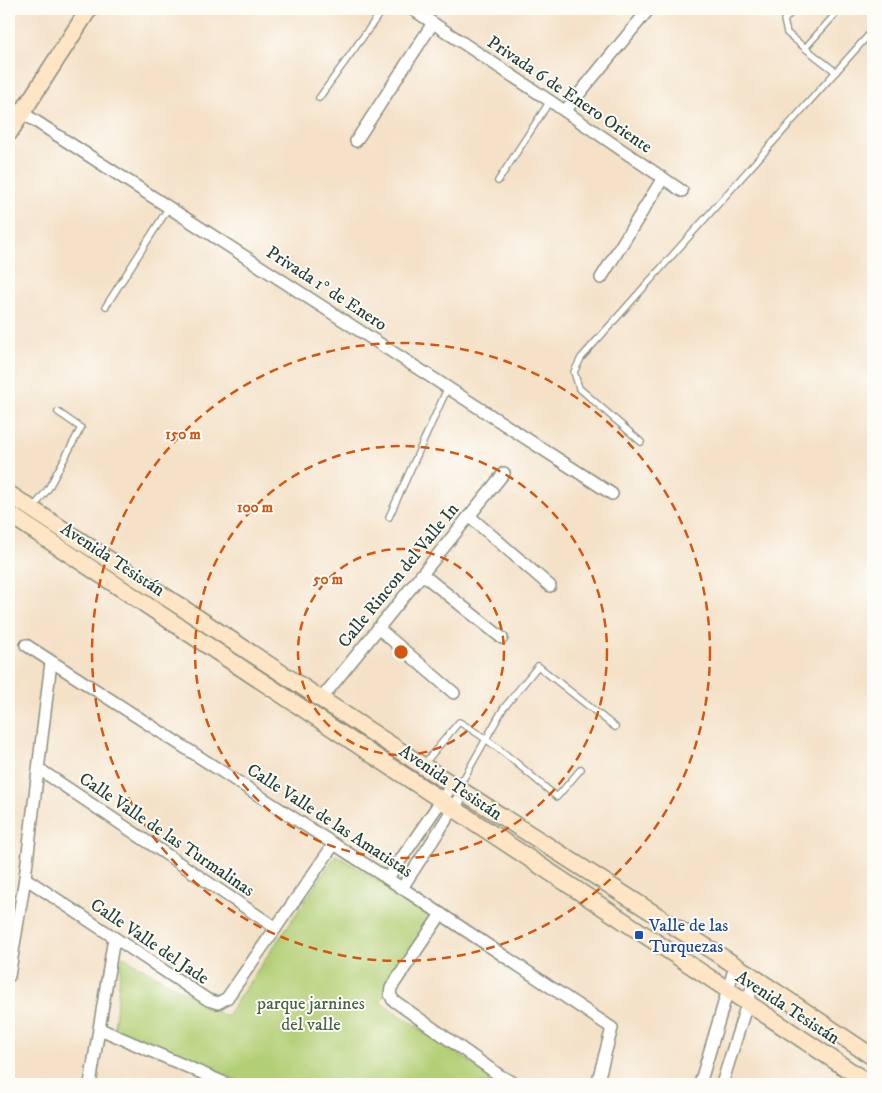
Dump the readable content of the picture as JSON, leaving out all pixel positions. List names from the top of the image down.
{
  "streets": {
    "street": [
      "Privada 6 de Enero Oriente",
      "Privada 1° de Enero",
      "Avenida Tesistán",
      "Calle Rincon del Valle In",
      "Calle Valle de las Amatistas",
      "Calle Valle de las Turmalinas",
      "Calle Valle del Jade"
    ]
  },
  "crossings": [
    ["Avenida Tesistán", "Calle Rincon del Valle In"],
    ["Calle Valle de las Amatistas", "Calle Valle del Jade"],
    ["Calle Valle de las Turmalinas", "Calle Valle del Jade"]
  ],
  "parks": ["parque jarnines del valle"],
  "places": {
    "transit": ["Valle de las Turquezas"]
  },
  "rings": ["150 m", "100 m", "50 m"]
}
